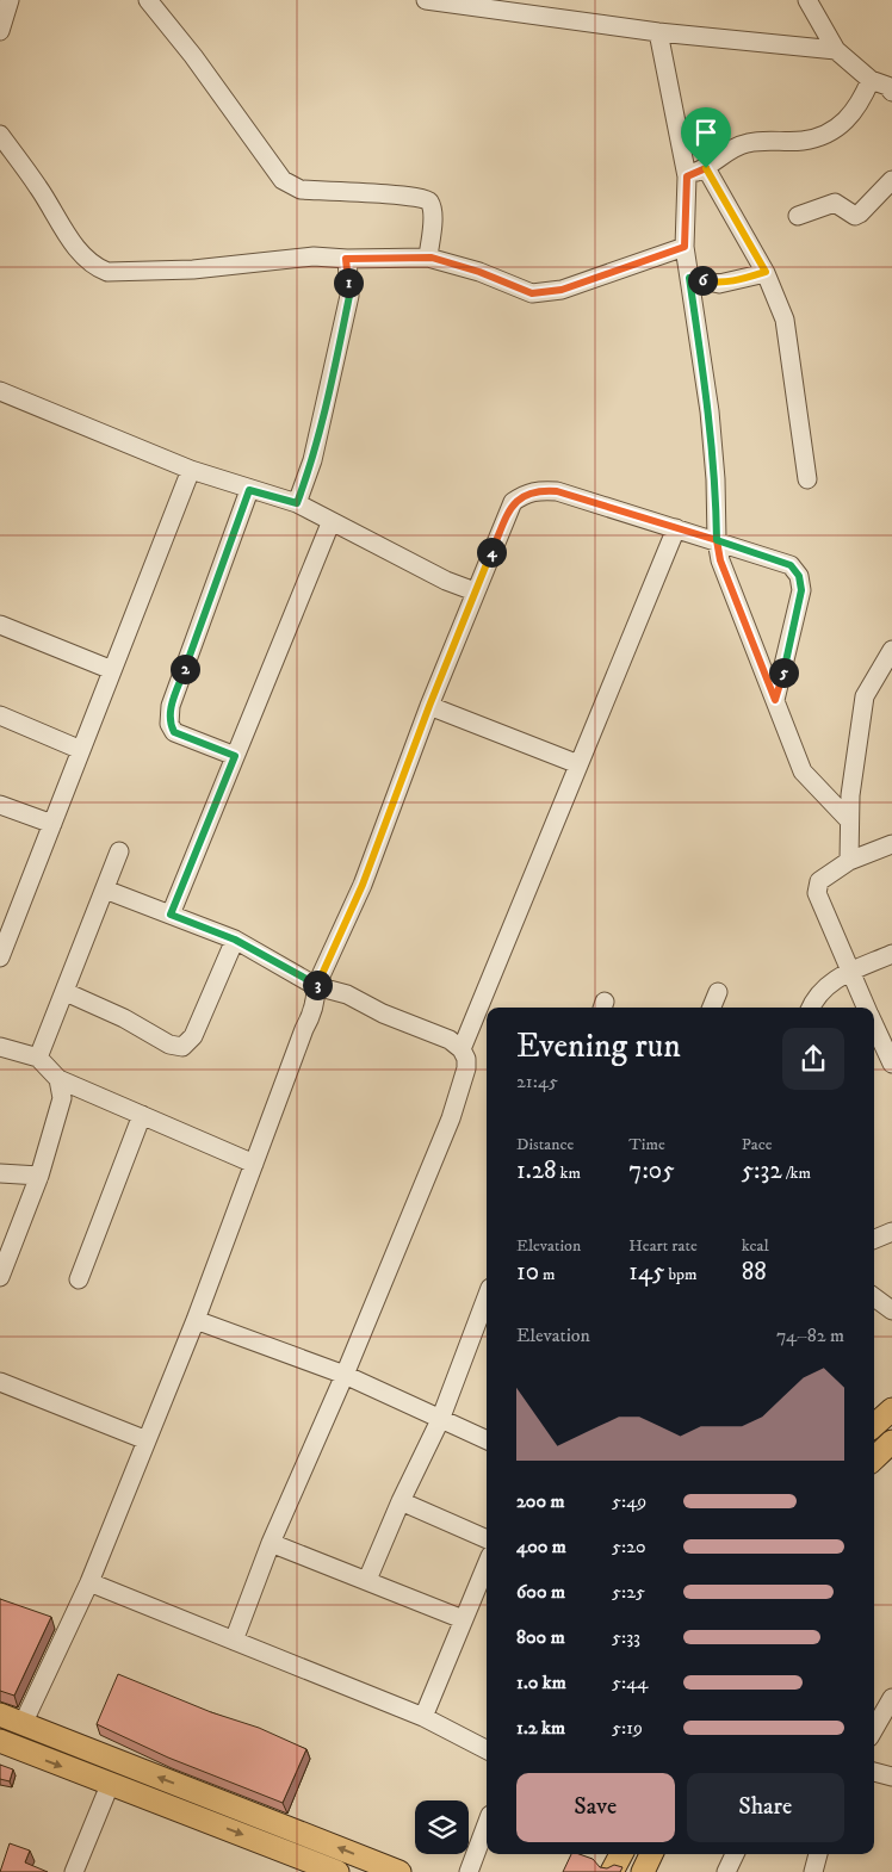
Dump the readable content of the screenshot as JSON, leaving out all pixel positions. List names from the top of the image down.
{
  "page": {
    "pins": [
      "6",
      "1",
      "4",
      "2",
      "5",
      "3"
    ],
    "heading": ["Evening run", "21:45"],
    "stats": [
      ["Distance", "1.28 km"],
      ["Time", "7:05"],
      ["Pace", "5:32 /km"],
      ["Elevation", "10 m"],
      ["Heart rate", "145 bpm"],
      ["kcal", "88"]
    ],
    "chart": ["Elevation", "74–82 m"],
    "list": [
      {
        "name": "200 m",
        "note": "5:49"
      },
      {
        "name": "400 m",
        "note": "5:20"
      },
      {
        "name": "600 m",
        "note": "5:25"
      },
      {
        "name": "800 m",
        "note": "5:33"
      },
      {
        "name": "1.0 km",
        "note": "5:44"
      },
      {
        "name": "1.2 km",
        "note": "5:19"
      }
    ],
    "buttons": ["Save", "Share"]
  }
}
